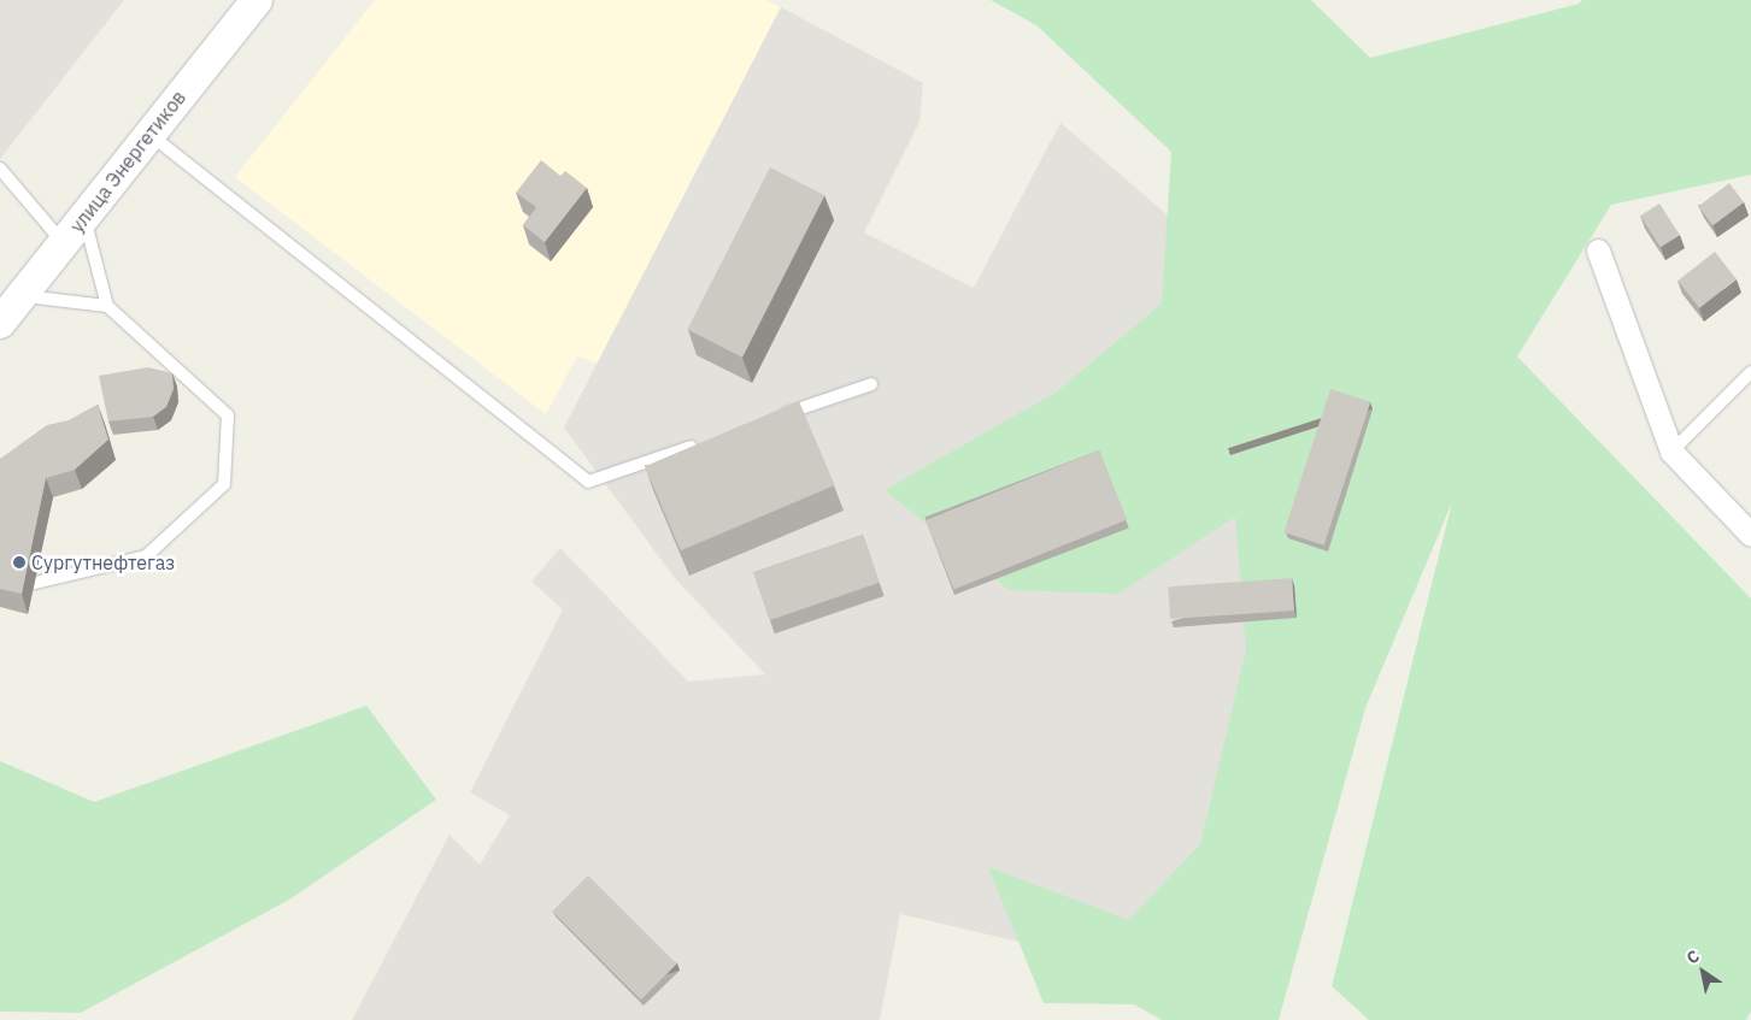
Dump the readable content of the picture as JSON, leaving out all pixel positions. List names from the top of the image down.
{
  "streets": {
    "main road": ["улица Энергетиков"]
  },
  "places": ["Сургутнефтегаз"],
  "north": "top left"
}
